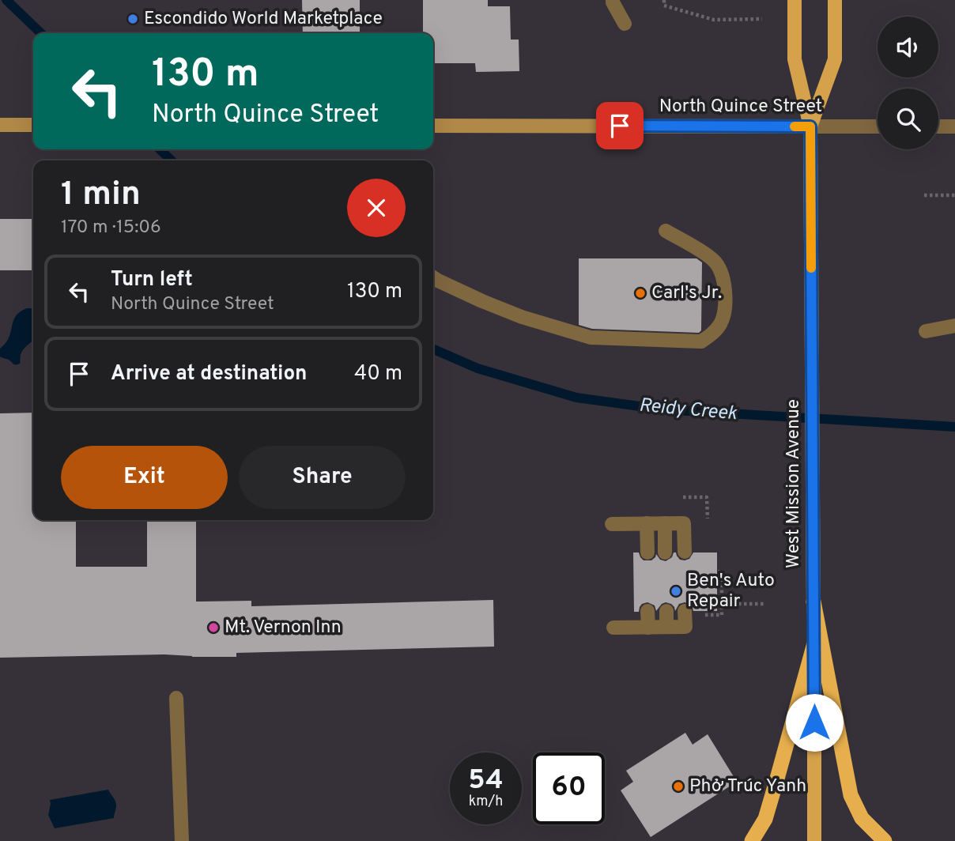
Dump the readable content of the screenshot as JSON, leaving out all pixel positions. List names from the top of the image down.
{
  "streets": {
    "main road": ["North Quince Street", "West Mission Avenue"]
  },
  "crossings": [
    ["North Quince Street", "West Mission Avenue"]
  ],
  "water": ["Reidy Creek"],
  "places": [
    "Escondido World Marketplace",
    "Carl's Jr.",
    "Ben's Auto Repair",
    "Mt. Vernon Inn",
    "Phở Trúc Yanh"
  ],
  "page": {
    "turn": ["130 m", "North Quince Street"],
    "heading": ["1 min", "170 m · 15:06"],
    "list": [
      {
        "name": "Turn left",
        "note": "North Quince Street",
        "value": "130 m"
      },
      {
        "name": "Arrive at destination",
        "value": "40 m"
      }
    ],
    "buttons": ["Exit", "Share"],
    "speed": "54 km/h",
    "limit": "60"
  }
}
